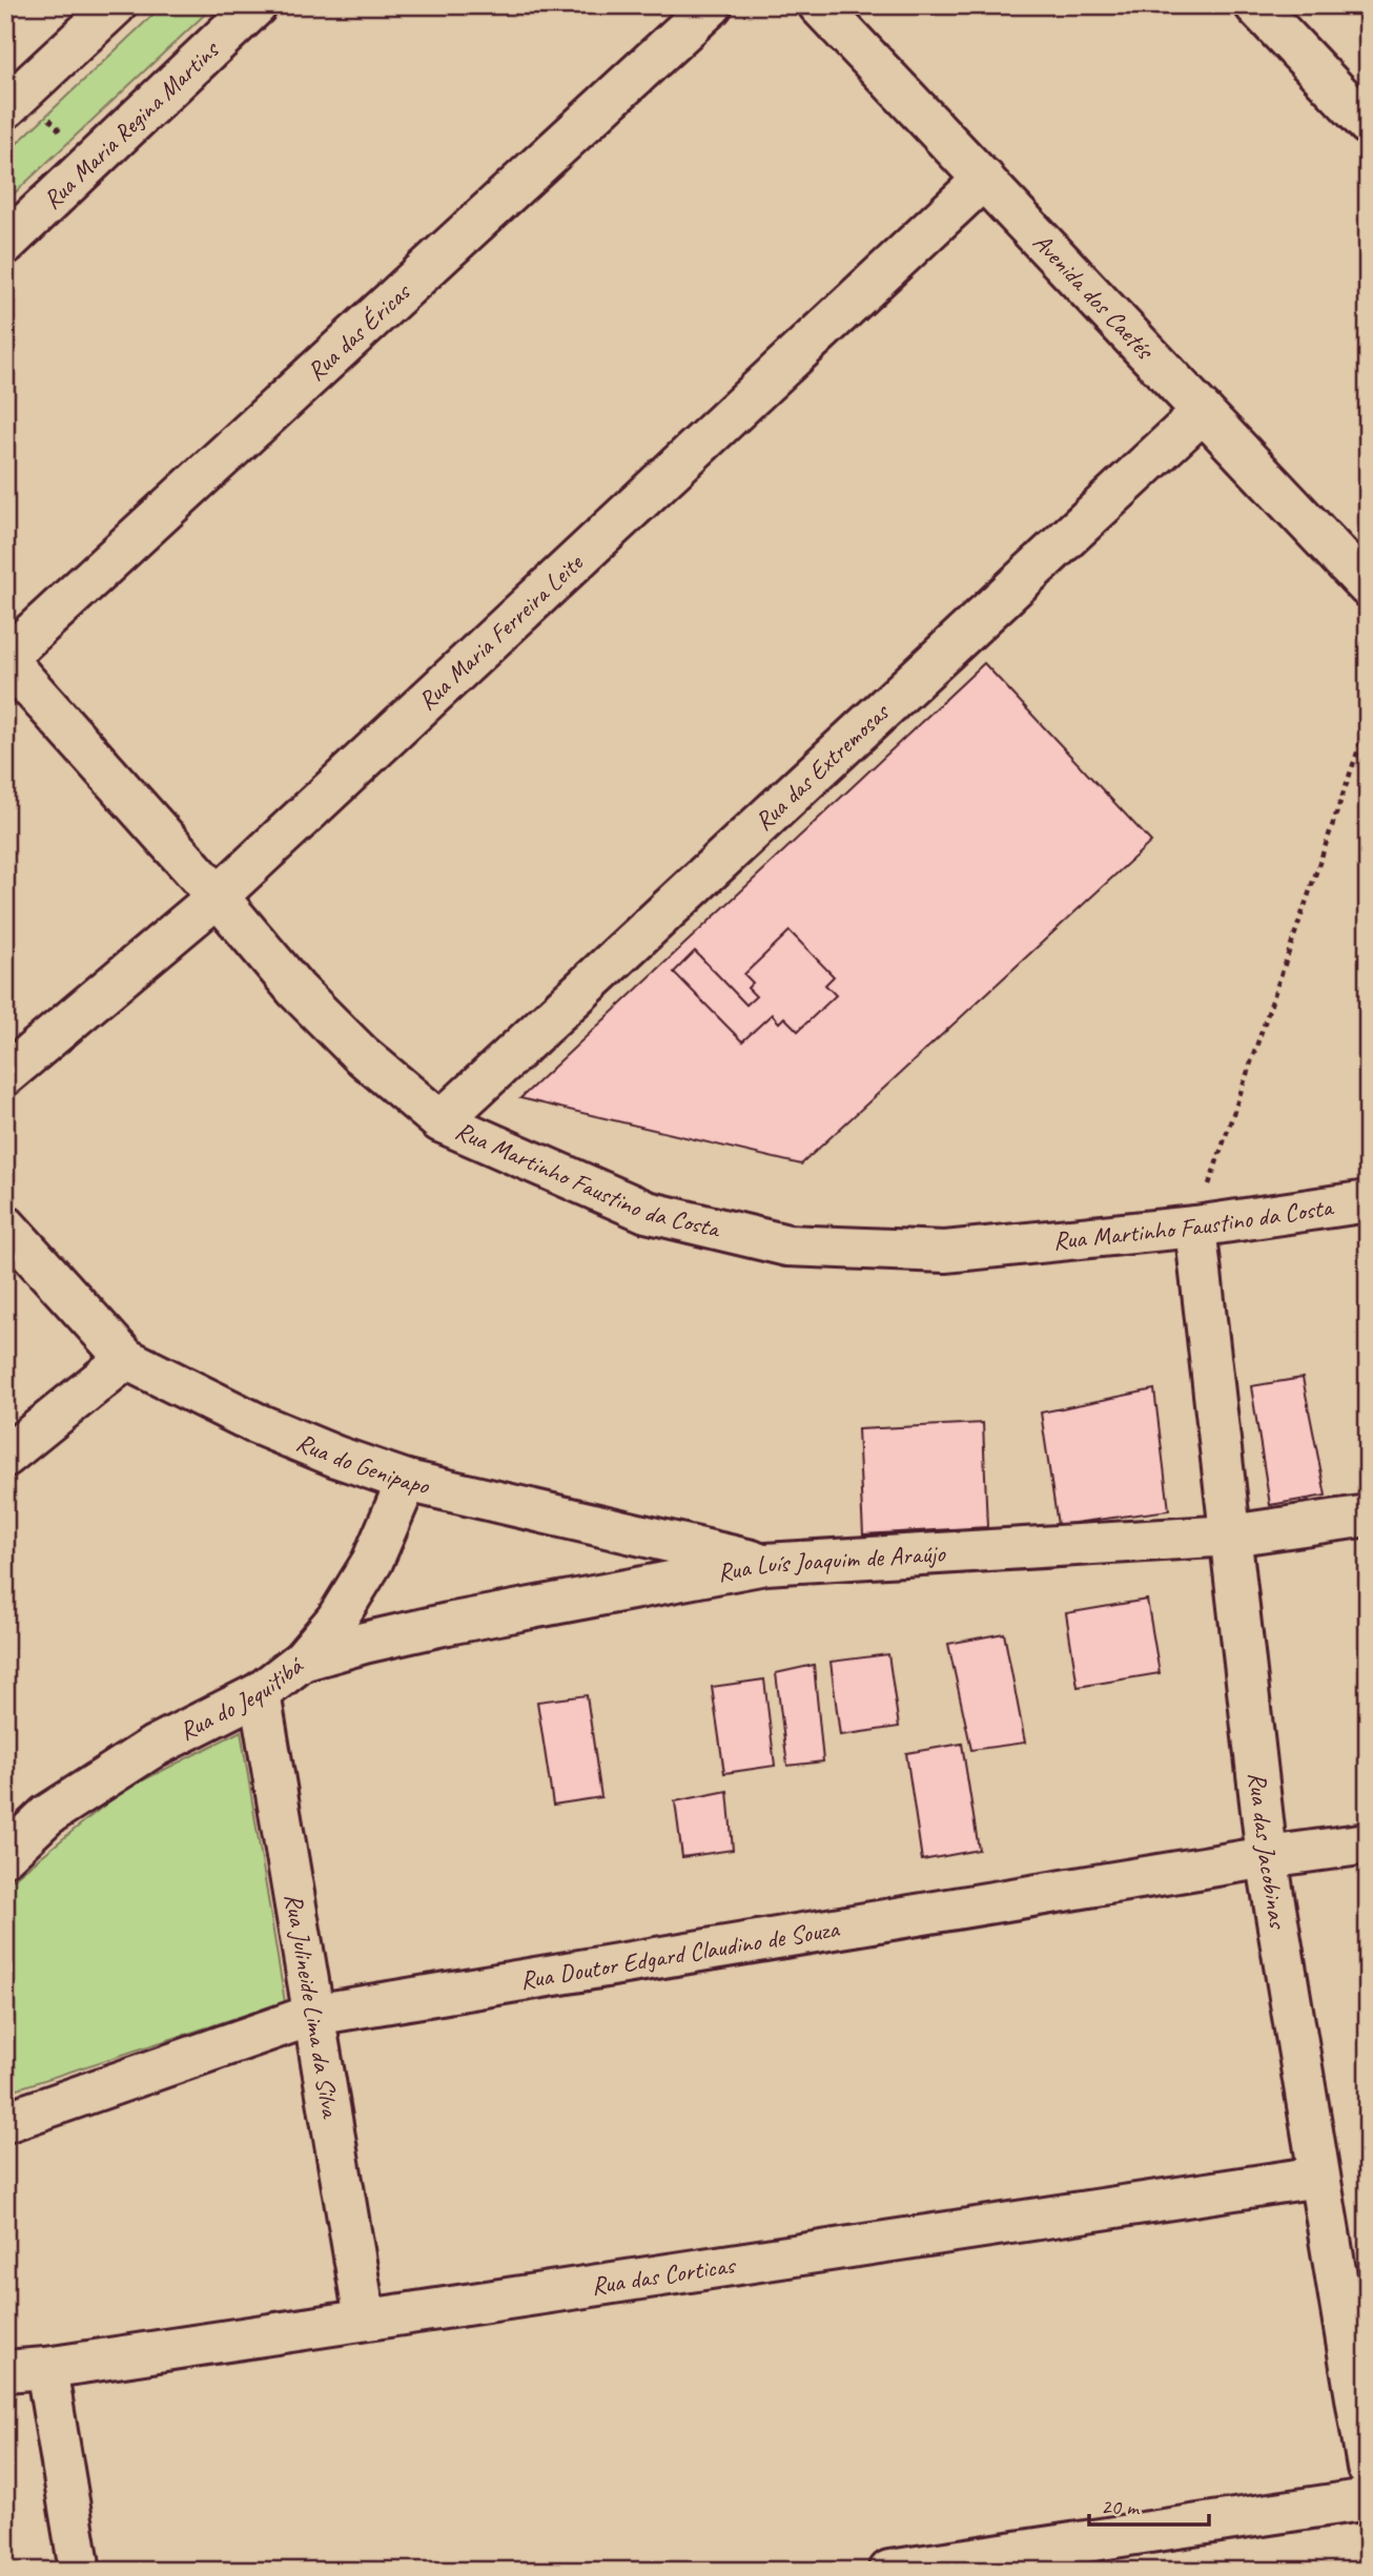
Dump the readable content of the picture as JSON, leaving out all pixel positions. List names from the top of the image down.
{
  "streets": {
    "street": [
      "Rua Maria Regina Martins",
      "Avenida dos Caetés",
      "Rua das Éricas",
      "Rua Maria Ferreira Leite",
      "Rua das Extremosas",
      "Rua Martinho Faustino da Costa",
      "Rua do Genipapo",
      "Rua Luís Joaquim de Araújo",
      "Rua do Jequitibá",
      "Rua das Jacobinas",
      "Rua Doutor Edgard Claudino de Souza",
      "Rua Julineide Lima da Silva",
      "Rua das Corticas"
    ]
  },
  "crossings": [
    ["Avenida dos Caetés", "Rua Maria Ferreira Leite"],
    ["Avenida dos Caetés", "Rua das Extremosas"],
    ["Rua das Éricas", "Rua Martinho Faustino da Costa"],
    ["Rua Maria Ferreira Leite", "Rua Martinho Faustino da Costa"],
    ["Rua das Extremosas", "Rua Martinho Faustino da Costa"],
    ["Rua Martinho Faustino da Costa", "Rua das Jacobinas"],
    ["Rua do Genipapo", "Rua Luís Joaquim de Araújo"],
    ["Rua do Genipapo", "Rua do Jequitibá"],
    ["Rua Luís Joaquim de Araújo", "Rua do Jequitibá"],
    ["Rua Luís Joaquim de Araújo", "Rua das Jacobinas"],
    ["Rua do Jequitibá", "Rua Julineide Lima da Silva"],
    ["Rua das Jacobinas", "Rua Doutor Edgard Claudino de Souza"],
    ["Rua das Jacobinas", "Rua das Corticas"],
    ["Rua Doutor Edgard Claudino de Souza", "Rua Julineide Lima da Silva"],
    ["Rua Julineide Lima da Silva", "Rua das Corticas"]
  ],
  "scale_bar": "20 m"
}
